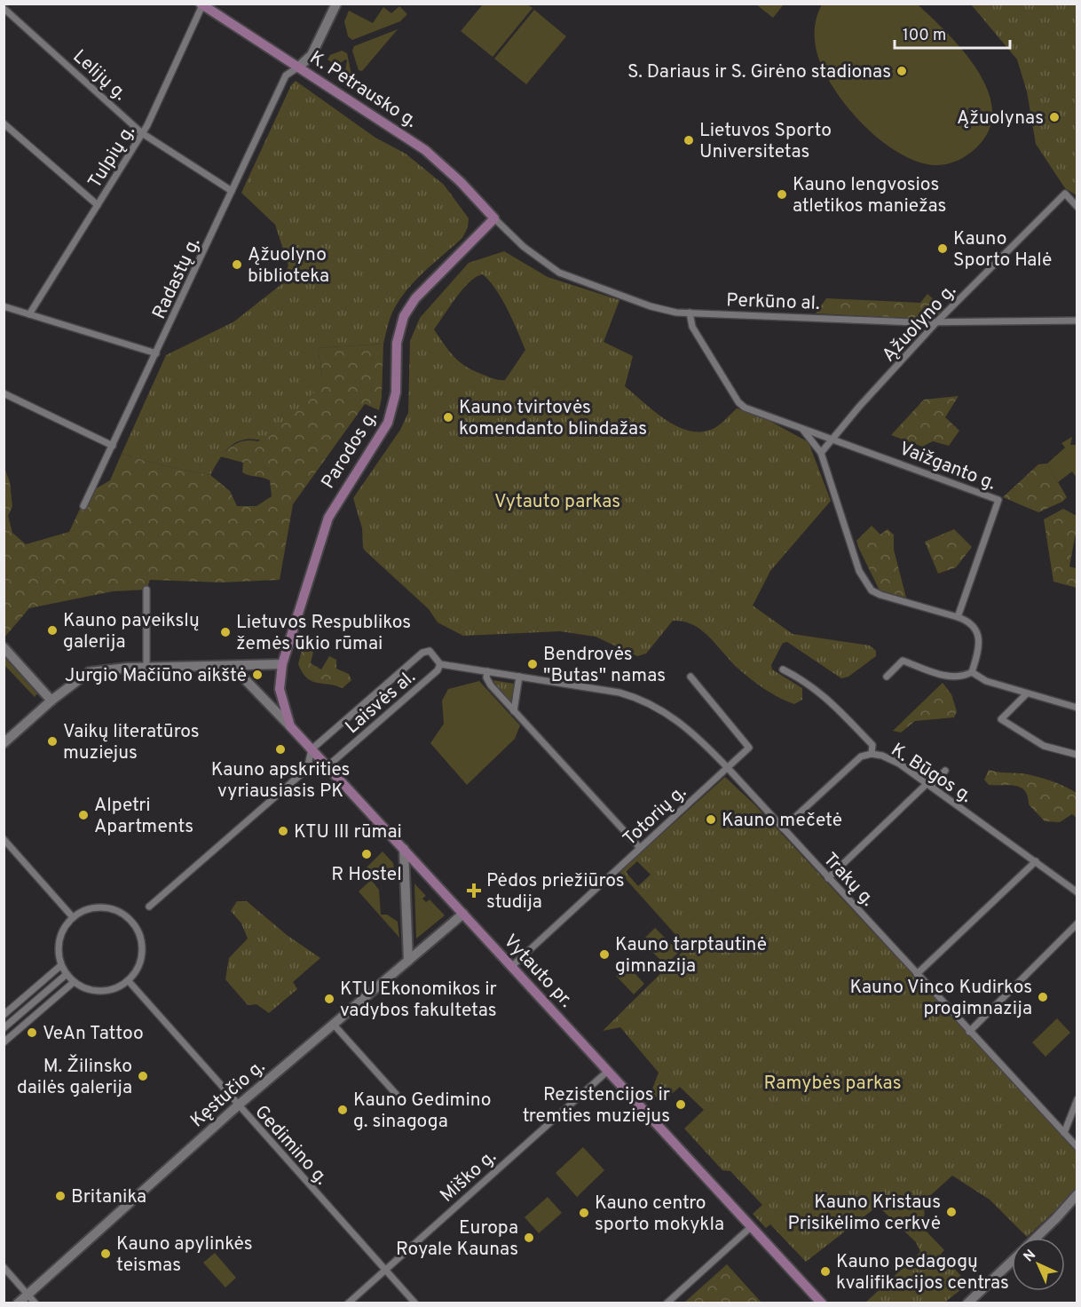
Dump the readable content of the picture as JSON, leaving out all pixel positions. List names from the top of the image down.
{
  "streets": {
    "main road": ["K. Petrausko g.", "Parodos g.", "Vytauto pr."],
    "street": [
      "Lelijų g.",
      "Tulpių g.",
      "Radastų g.",
      "Perkūno al.",
      "Ąžuolyno g.",
      "Vaižganto g.",
      "Laisvės al.",
      "K. Būgos g.",
      "Totorių g.",
      "Trakų g.",
      "Kęstučio g.",
      "Gedimino g.",
      "Miško g."
    ]
  },
  "crossings": [
    ["Lelijų g.", "Tulpių g."],
    ["Lelijų g.", "Radastų g."],
    ["K. Petrausko g.", "Tulpių g."],
    ["K. Petrausko g.", "Radastų g."],
    ["K. Petrausko g.", "Perkūno al."],
    ["K. Petrausko g.", "Parodos g."],
    ["Perkūno al.", "Ąžuolyno g."],
    ["Perkūno al.", "Parodos g."],
    ["Perkūno al.", "Vaižganto g."],
    ["Ąžuolyno g.", "Vaižganto g."],
    ["Parodos g.", "Vytauto pr."],
    ["Laisvės al.", "Trakų g."],
    ["Laisvės al.", "Vytauto pr."],
    ["Totorių g.", "Trakų g."],
    ["Totorių g.", "Vytauto pr."],
    ["Vytauto pr.", "Kęstučio g."],
    ["Vytauto pr.", "Miško g."],
    ["Kęstučio g.", "Gedimino g."],
    ["Gedimino g.", "Miško g."]
  ],
  "parks": ["Vytauto parkas", "Ramybės parkas"],
  "places": {
    "other": [
      "S. Dariaus ir S. Girėno stadionas",
      "Ąžuolynas",
      "Lietuvos Sporto Universitetas",
      "Kauno lengvosios atletikos maniežas",
      "Kauno Sporto Halė",
      "Ąžuolyno biblioteka",
      "Kauno tvirtovės komendanto blindažas",
      "Kauno paveikslų galerija",
      "Lietuvos Respublikos žemės ūkio rūmai",
      "Bendrovės \"Butas\" namas",
      "Jurgio Mačiūno aikštė",
      "Vaikų literatūros muziejus",
      "Kauno apskrities vyriausiasis PK",
      "Alpetri Apartments",
      "Kauno mečetė",
      "KTU III rūmai",
      "R Hostel",
      "Kauno tarptautinė gimnazija",
      "Kauno Vinco Kudirkos progimnazija",
      "KTU Ekonomikos ir vadybos fakultetas",
      "VeAn Tattoo",
      "M. Žilinsko dailės galerija",
      "Rezistencijos ir tremties muziejus",
      "Kauno Gedimino g. sinagoga",
      "Britanika",
      "Kauno Kristaus Prisikėlimo cerkvė",
      "Kauno centro sporto mokykla",
      "Europa Royale Kaunas",
      "Kauno apylinkės teismas",
      "Kauno pedagogų kvalifikacijos centras"
    ],
    "health": ["Pėdos priežiūros studija"]
  },
  "scale_bar": "100 m",
  "north": "top left"
}
